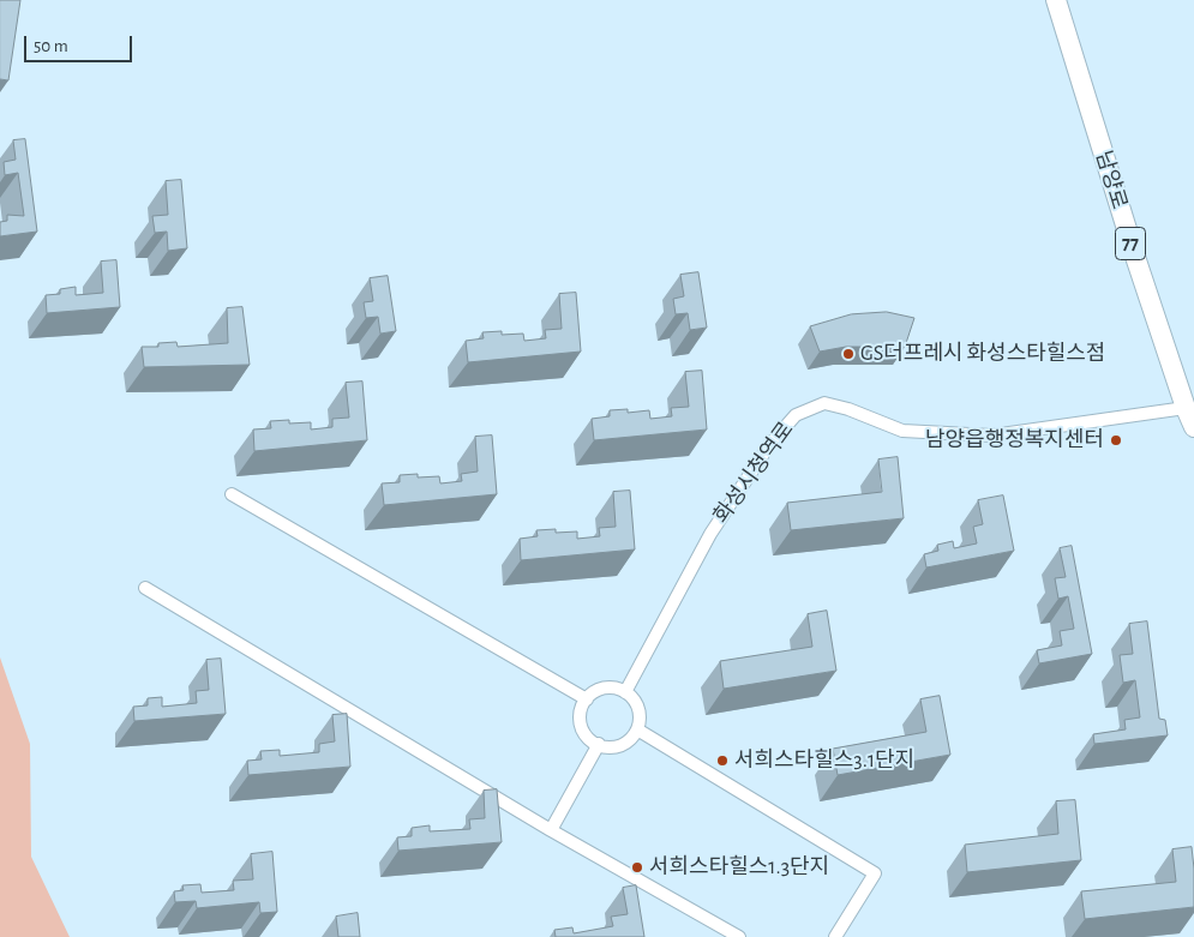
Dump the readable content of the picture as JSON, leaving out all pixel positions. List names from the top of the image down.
{
  "streets": {
    "main road": ["남양로", "77"],
    "street": ["화성시청역로"]
  },
  "crossings": [
    ["남양로", "화성시청역로"]
  ],
  "places": [
    "GS더프레시 화성스타힐스점",
    "남양읍행정복지센터",
    "서희스타힐스3.1단지",
    "서희스타힐스1.3단지"
  ],
  "scale_bar": "50 m"
}
